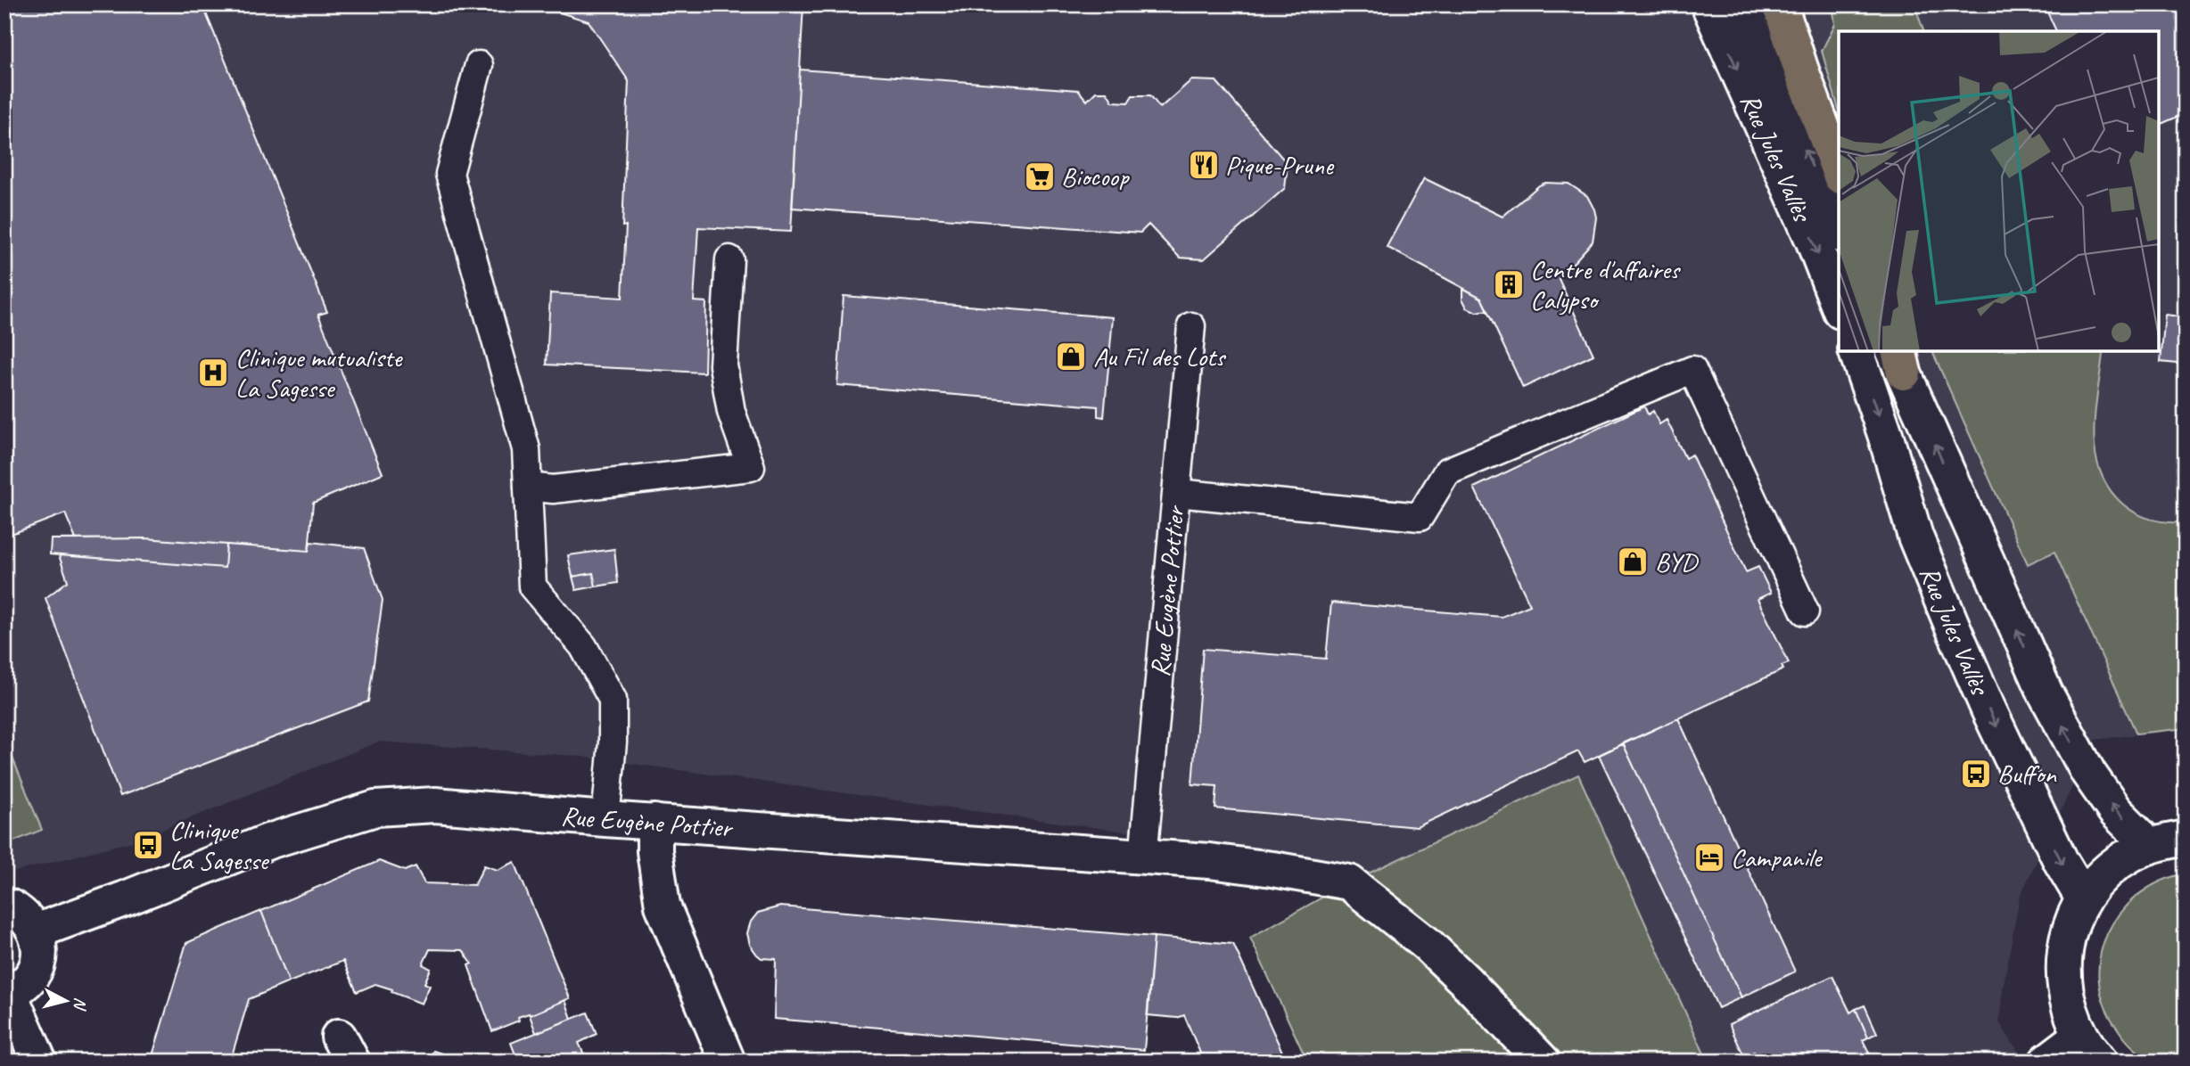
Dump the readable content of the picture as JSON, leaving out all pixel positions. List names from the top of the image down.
{
  "streets": {
    "street": ["Rue Jules Vallès", "Rue Eugène Pottier"]
  },
  "places": {
    "restaurant": ["Pique-Prune"],
    "supermarket": ["Biocoop"],
    "building": ["Centre d'affaires Calypso"],
    "shop": ["Au Fil des Lots", "BYD"],
    "hospital": ["Clinique mutualiste La Sagesse"],
    "bus stop": ["Buffon", "Clinique La Sagesse"],
    "hotel": ["Campanile"]
  },
  "north": "right"
}
